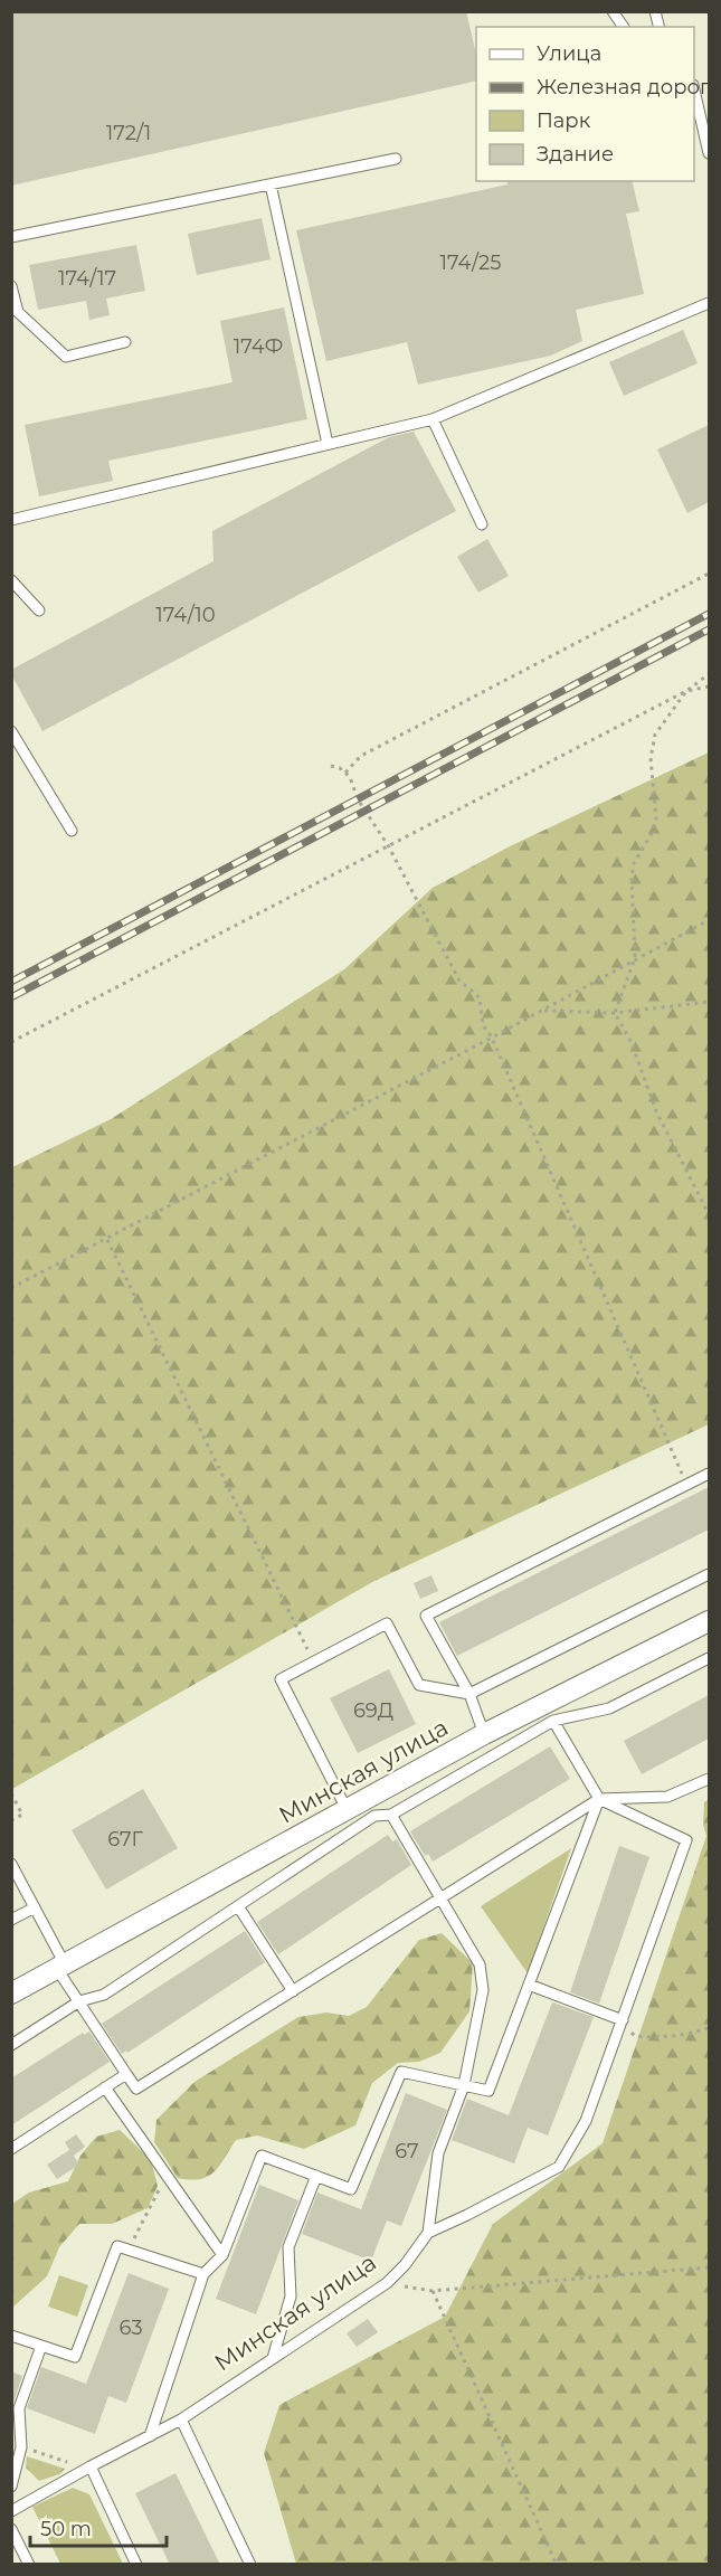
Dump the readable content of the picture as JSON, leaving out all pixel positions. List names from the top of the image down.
{
  "streets": {
    "street": ["Минская улица"]
  },
  "house_numbers": [
    "172/1",
    "174/25",
    "174/17",
    "174Ф",
    "174/10",
    "69Д",
    "67Г",
    "67",
    "63"
  ],
  "legend": [
    "Улица",
    "Железная дорога",
    "Парк",
    "Здание"
  ],
  "scale_bar": "50 m"
}
